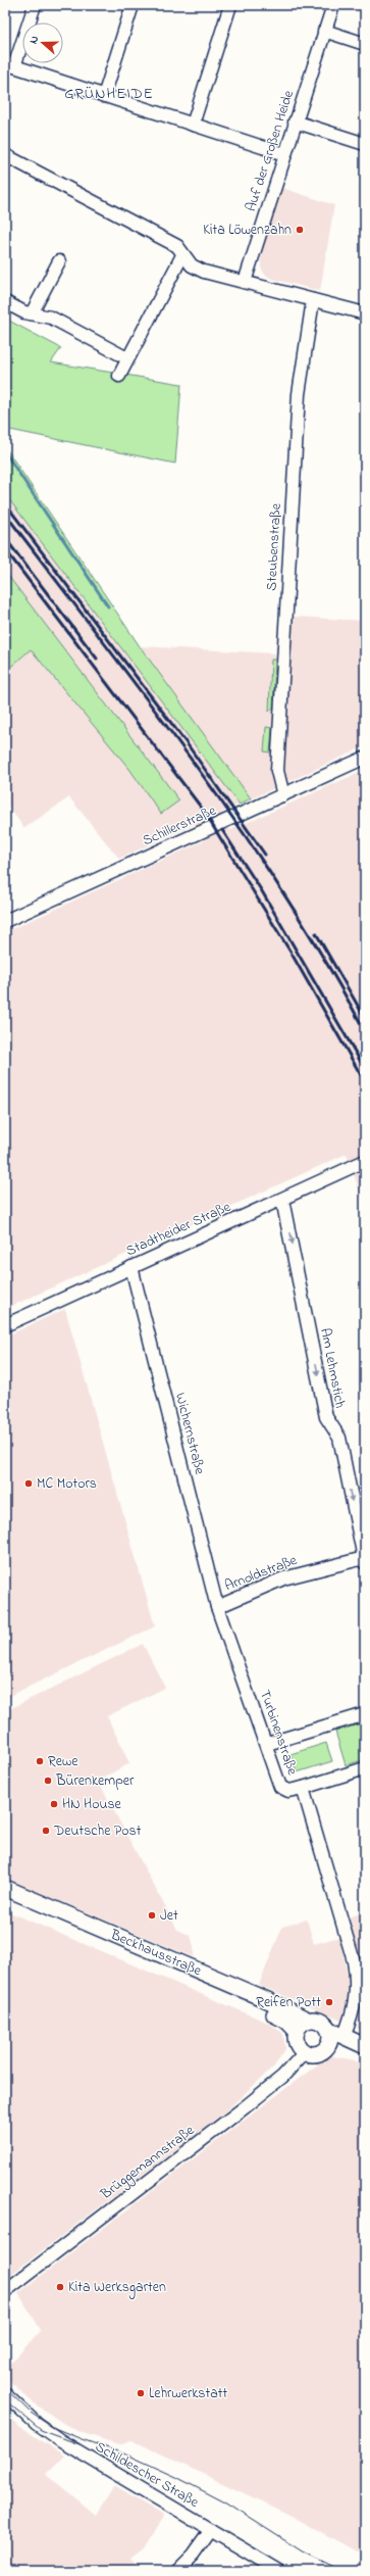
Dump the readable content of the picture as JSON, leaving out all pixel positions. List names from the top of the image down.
{
  "streets": {
    "main road": ["Beckhausstraße"],
    "street": [
      "Auf der Großen Heide",
      "Steubenstraße",
      "Schillerstraße",
      "Stadtheider Straße",
      "Am Lehmstich",
      "Wichernstraße",
      "Arnoldstraße",
      "Turbinenstraße",
      "Brüggemannstraße",
      "Schildescher Straße"
    ]
  },
  "crossings": [
    ["Steubenstraße", "Schillerstraße"],
    ["Stadtheider Straße", "Am Lehmstich"],
    ["Stadtheider Straße", "Wichernstraße"],
    ["Am Lehmstich", "Arnoldstraße"],
    ["Wichernstraße", "Arnoldstraße"],
    ["Wichernstraße", "Turbinenstraße"],
    ["Arnoldstraße", "Turbinenstraße"],
    ["Beckhausstraße", "Brüggemannstraße"]
  ],
  "one_way": ["Am Lehmstich"],
  "districts": ["GRÜNHEIDE"],
  "places": [
    "Kita Löwenzahn",
    "MC Motors",
    "Rewe",
    "Bürenkemper",
    "HN House",
    "Deutsche Post",
    "Jet",
    "Reifen Pott",
    "Kita Werksgarten",
    "Lehrwerkstatt"
  ],
  "north": "left"
}
